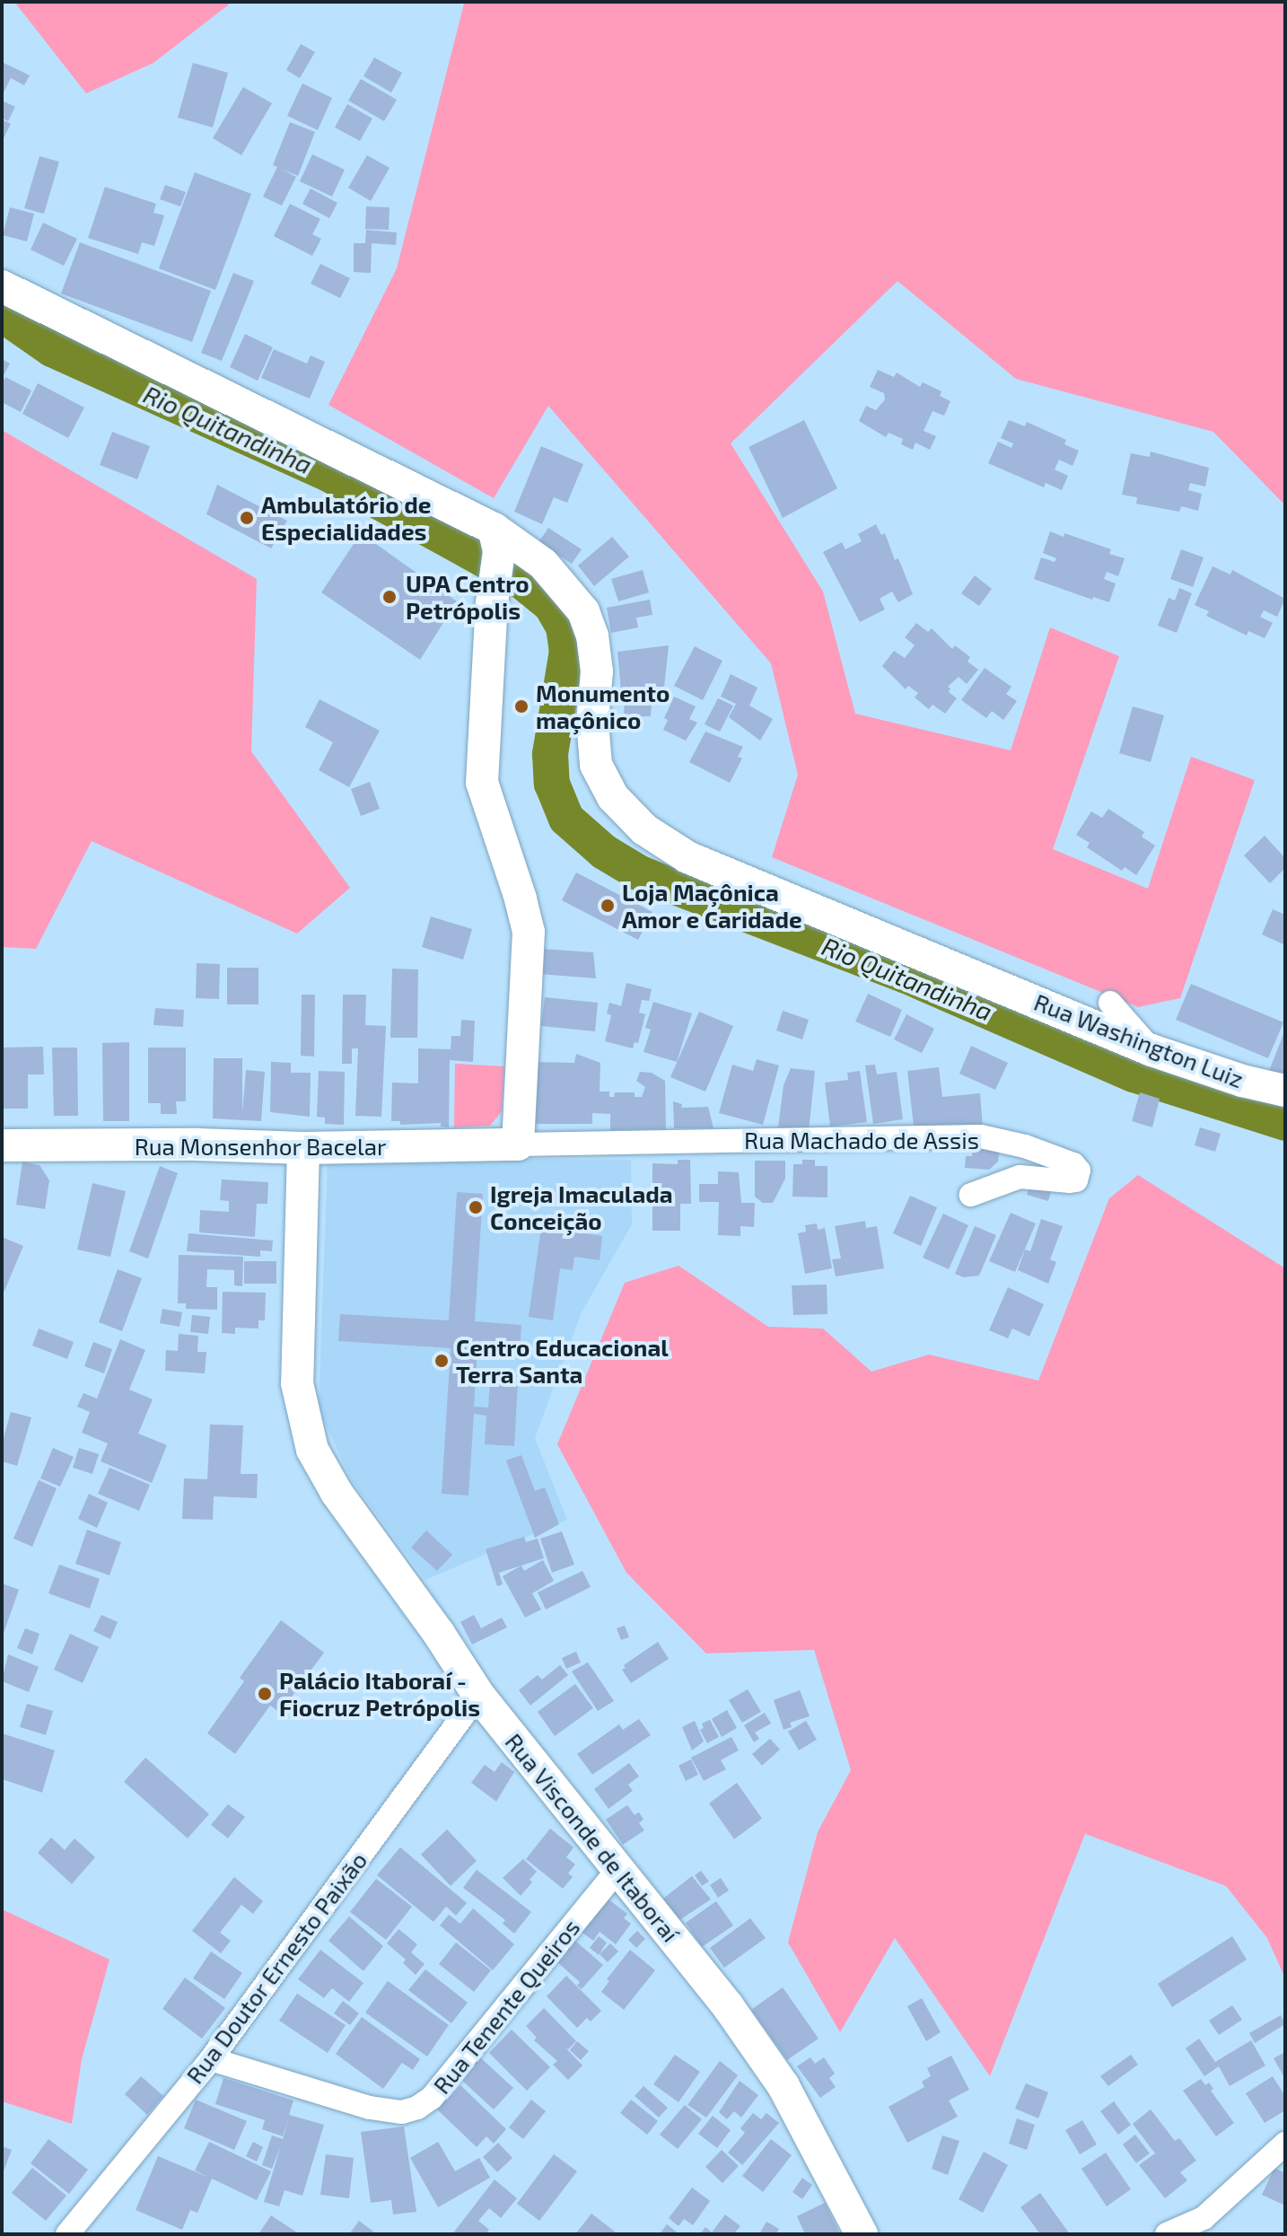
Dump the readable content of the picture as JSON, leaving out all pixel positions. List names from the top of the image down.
{
  "streets": {
    "main road": ["Rua Washington Luiz", "Rua Monsenhor Bacelar", "Rua Visconde de Itaboraí"],
    "street": ["Rua Machado de Assis", "Rua Doutor Ernesto Paixão", "Rua Tenente Queiros"]
  },
  "crossings": [
    ["Rua Machado de Assis", "Rua Monsenhor Bacelar"],
    ["Rua Monsenhor Bacelar", "Rua Visconde de Itaboraí"],
    ["Rua Visconde de Itaboraí", "Rua Doutor Ernesto Paixão"],
    ["Rua Visconde de Itaboraí", "Rua Tenente Queiros"],
    ["Rua Doutor Ernesto Paixão", "Rua Tenente Queiros"]
  ],
  "water": ["Rio Quitandinha"],
  "places": [
    "Ambulatório de Especialidades",
    "UPA Centro Petrópolis",
    "Monumento maçônico",
    "Loja Maçônica Amor e Caridade",
    "Igreja Imaculada Conceição",
    "Centro Educacional Terra Santa",
    "Palácio Itaboraí - Fiocruz Petrópolis"
  ]
}
